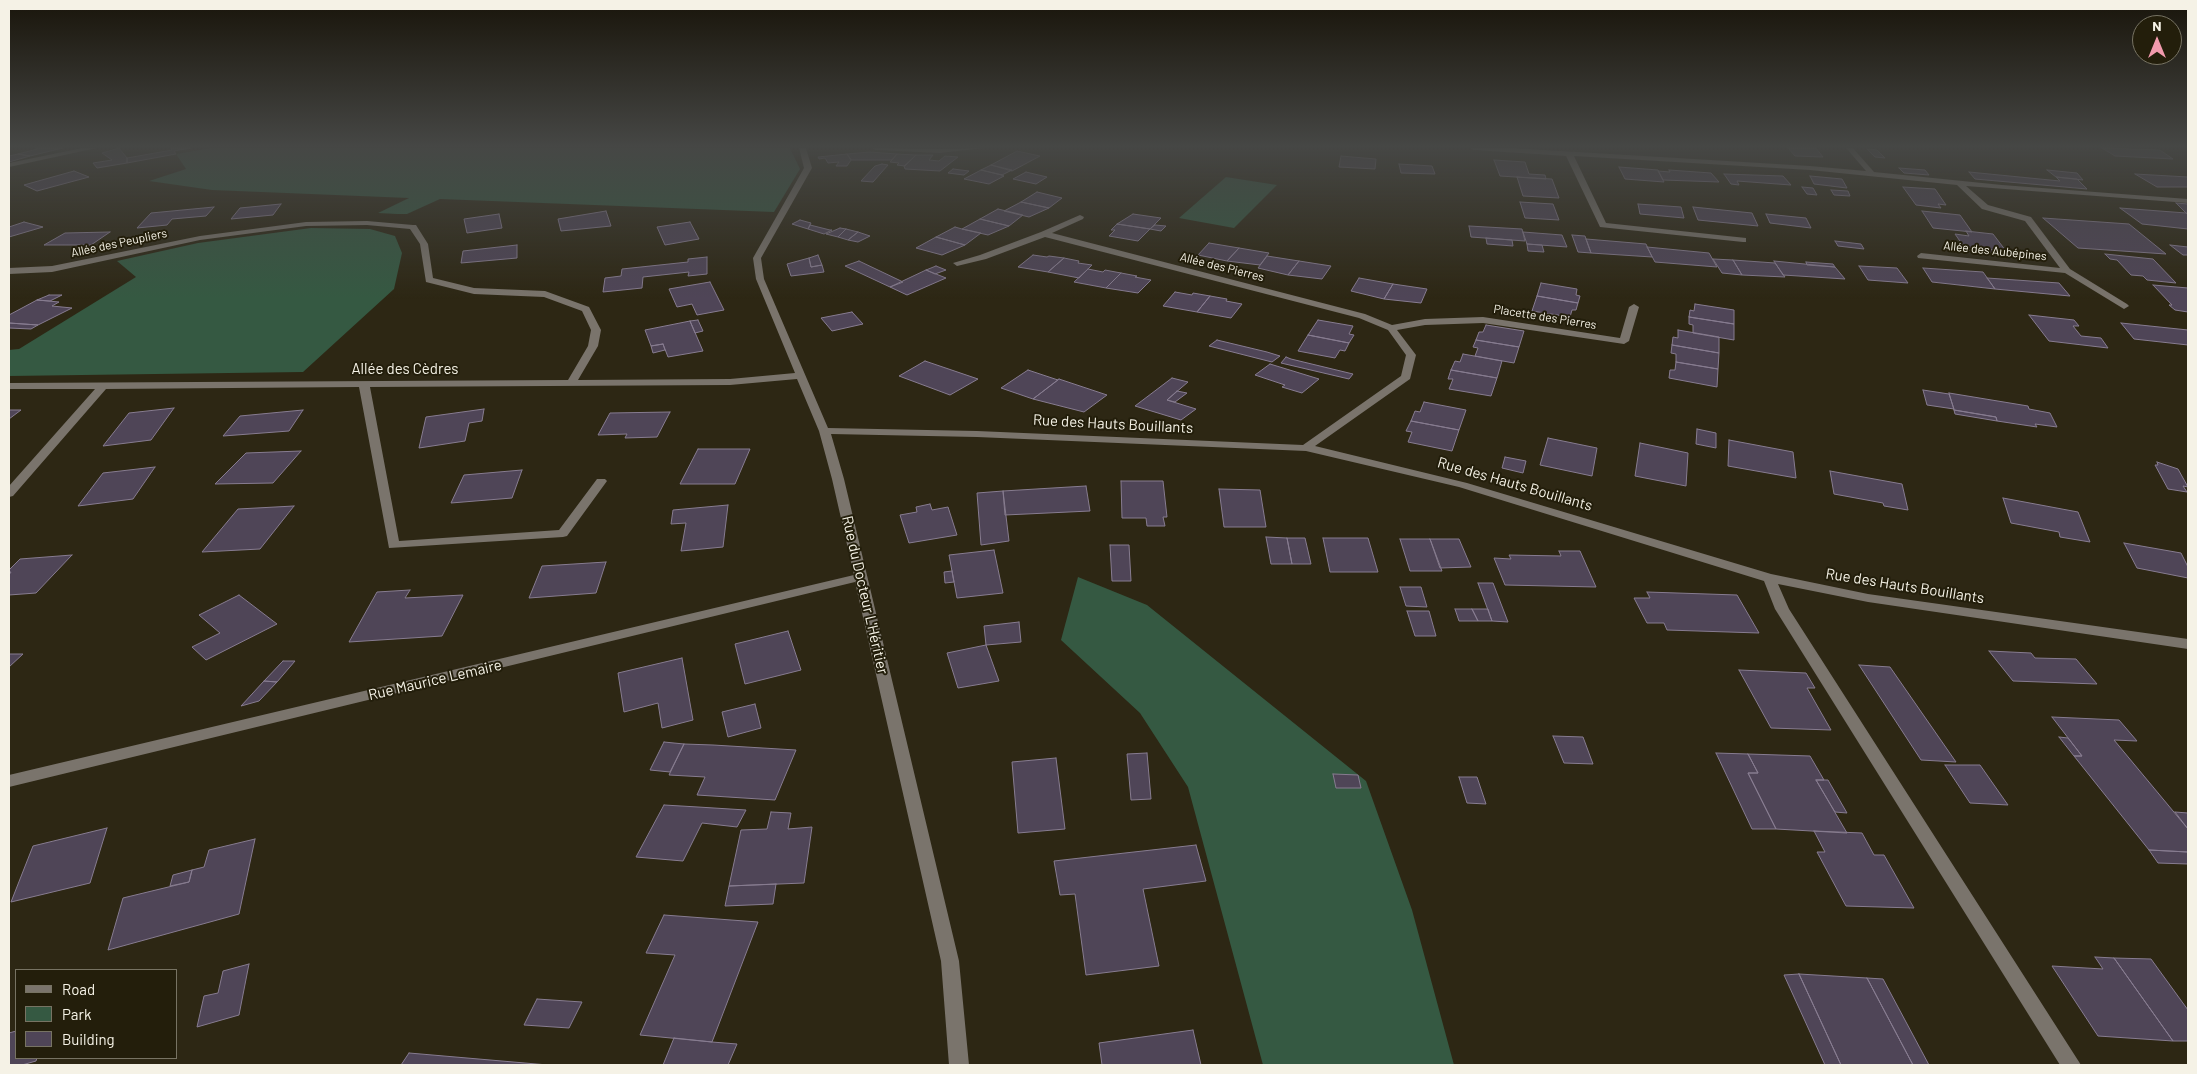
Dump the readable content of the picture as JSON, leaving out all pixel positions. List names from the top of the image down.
{
  "streets": {
    "street": [
      "Allée des Peupliers",
      "Allée des Aubépines",
      "Allée des Pierres",
      "Placette des Pierres",
      "Allée des Cèdres",
      "Rue des Hauts Bouillants",
      "Rue du Docteur L'Héritier",
      "Rue Maurice Lemaire"
    ]
  },
  "crossings": [
    ["Allée des Peupliers", "Allée des Cèdres"],
    ["Allée des Pierres", "Placette des Pierres"],
    ["Allée des Cèdres", "Rue du Docteur L'Héritier"],
    ["Rue des Hauts Bouillants", "Rue du Docteur L'Héritier"],
    ["Rue du Docteur L'Héritier", "Rue Maurice Lemaire"]
  ],
  "legend": ["Road", "Park", "Building"],
  "north": "top"
}
